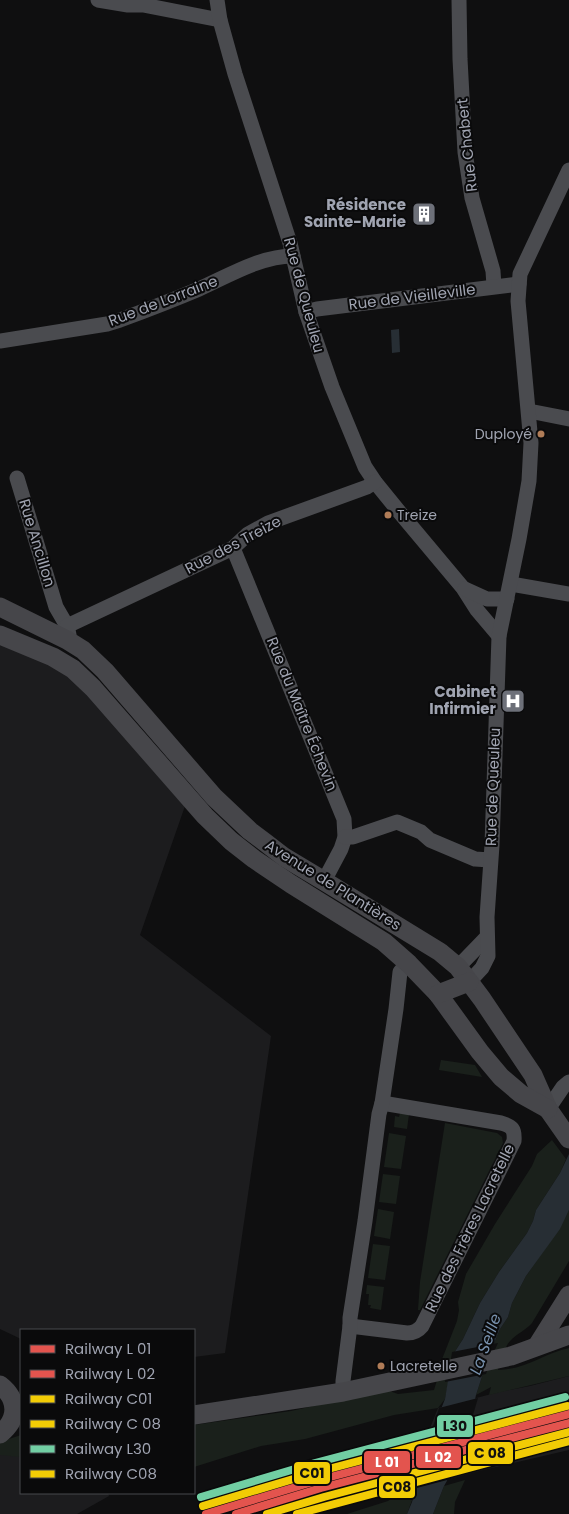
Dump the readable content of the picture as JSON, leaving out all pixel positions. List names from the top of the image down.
{
  "streets": {
    "main road": ["Avenue de Plantières"],
    "street": [
      "Rue Chabert",
      "Rue de Queuleu",
      "Rue de Vieilleville",
      "Rue de Lorraine",
      "Rue Ancillon",
      "Rue des Treize",
      "Rue du Maître Échevin",
      "Rue des Frères Lacretelle"
    ]
  },
  "crossings": [
    ["Rue Chabert", "Rue de Vieilleville"],
    ["Rue de Queuleu", "Rue de Vieilleville"],
    ["Rue de Queuleu", "Rue de Lorraine"],
    ["Rue de Queuleu", "Rue des Treize"],
    ["Rue de Queuleu", "Avenue de Plantières"],
    ["Rue Ancillon", "Rue des Treize"],
    ["Rue Ancillon", "Avenue de Plantières"],
    ["Rue des Treize", "Rue du Maître Échevin"],
    ["Rue des Treize", "Avenue de Plantières"]
  ],
  "water": ["La Seille"],
  "places": {
    "building": ["Résidence Sainte-Marie"],
    "other": ["Duployé", "Treize", "Lacretelle"],
    "hospital": ["Cabinet Infirmier"]
  },
  "lines": ["rail line L30", "rail line C01", "rail line C08"],
  "legend": [
    "Railway L 01",
    "Railway L 02",
    "Railway C01",
    "Railway C 08",
    "Railway L30",
    "Railway C08"
  ]
}
